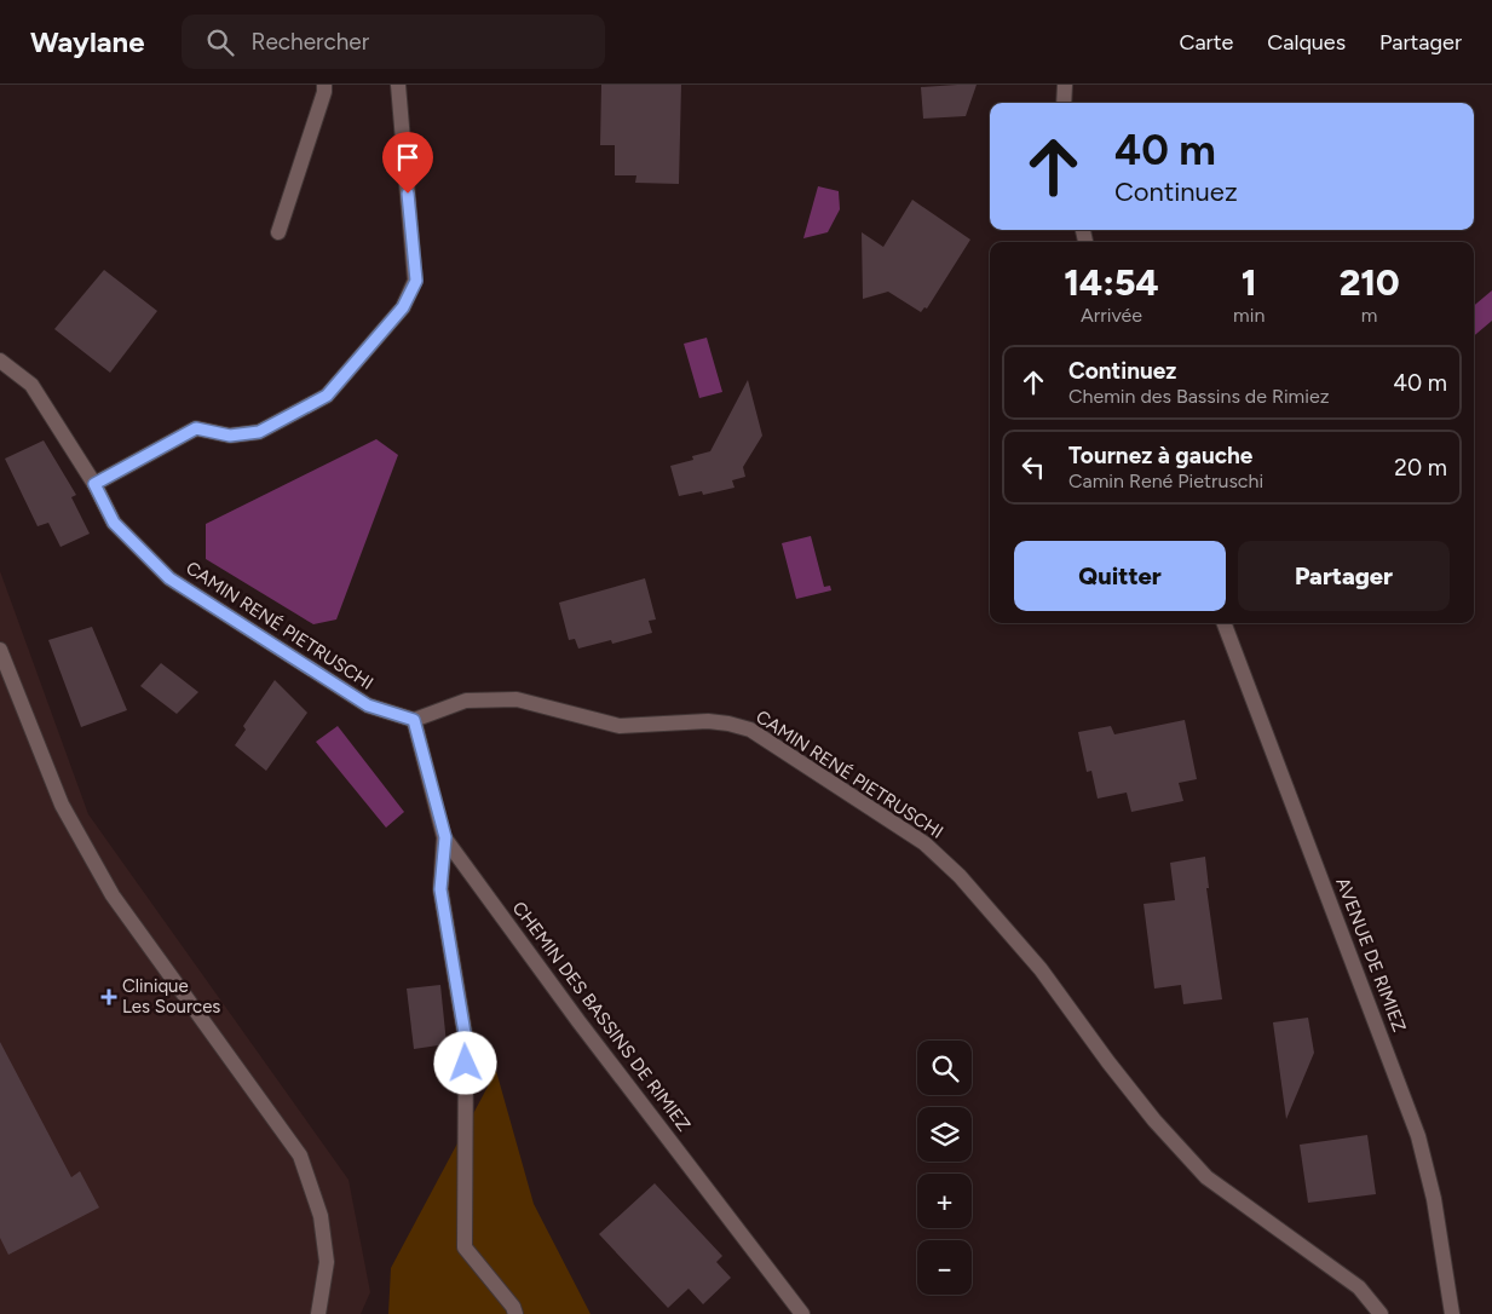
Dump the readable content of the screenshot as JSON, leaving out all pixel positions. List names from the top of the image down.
{
  "streets": {
    "street": ["CAMIN RENÉ PIETRUSCHI", "AVENUE DE RIMIEZ", "CHEMIN DES BASSINS DE RIMIEZ"]
  },
  "crossings": [
    ["CAMIN RENÉ PIETRUSCHI", "CHEMIN DES BASSINS DE RIMIEZ"]
  ],
  "places": {
    "health": ["Clinique Les Sources"]
  },
  "page": {
    "header": "Waylane",
    "search": "Rechercher",
    "nav": ["Carte", "Calques", "Partager"],
    "turn": ["40 m", "Continuez"],
    "eta": [
      "14:54",
      "Arrivée",
      "1",
      "min",
      "210",
      "m"
    ],
    "list": [
      {
        "name": "Continuez",
        "note": "Chemin des Bassins de Rimiez",
        "value": "40 m"
      },
      {
        "name": "Tournez à gauche",
        "note": "Camin René Pietruschi",
        "value": "20 m"
      }
    ],
    "buttons": ["Quitter", "Partager"],
    "map_buttons": ["+", "−"]
  }
}
